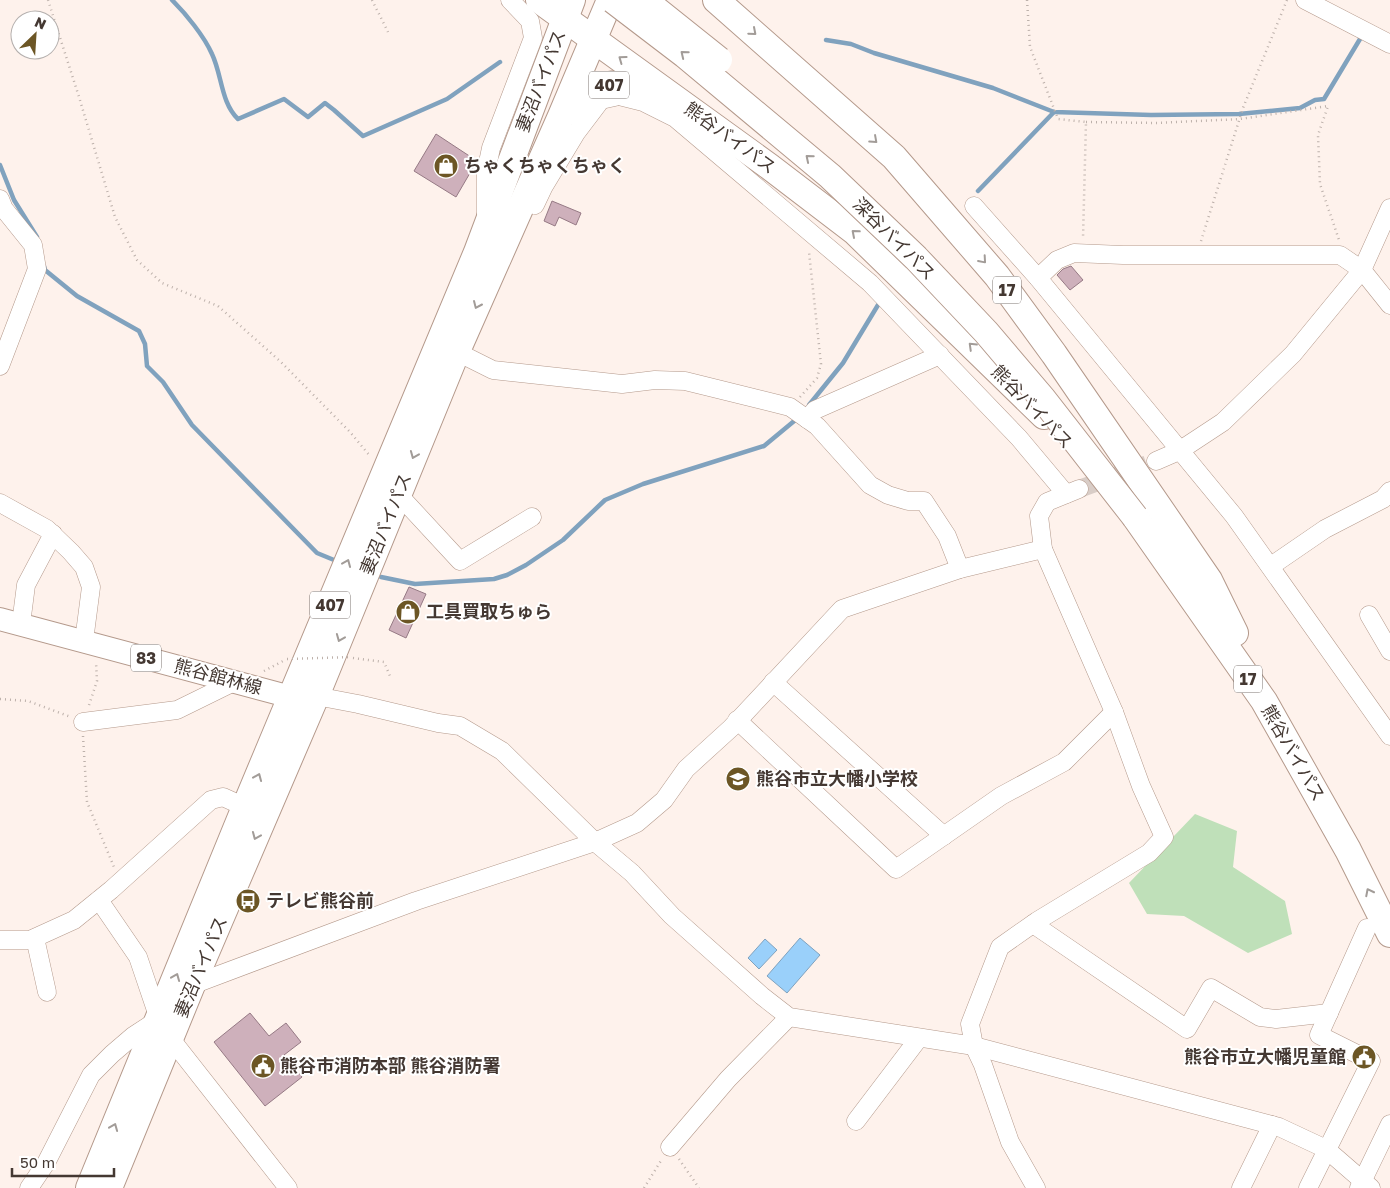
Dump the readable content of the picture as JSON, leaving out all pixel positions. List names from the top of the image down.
{
  "streets": {
    "highway": [
      "妻沼バイパス",
      "407",
      "熊谷バイパス",
      "深谷バイパス",
      "17"
    ],
    "main road": ["83", "熊谷館林線"]
  },
  "crossings": [
    ["妻沼バイパス", "407"],
    ["妻沼バイパス", "熊谷バイパス"],
    ["妻沼バイパス", "深谷バイパス"],
    ["妻沼バイパス", "熊谷館林線"],
    ["407", "熊谷バイパス"],
    ["熊谷バイパス", "深谷バイパス"],
    ["熊谷バイパス", "17"]
  ],
  "places": {
    "shop": ["ちゃくちゃくちゃく", "工具買取ちゅら"],
    "school or university": ["熊谷市立大幡小学校"],
    "bus stop": ["テレビ熊谷前"],
    "public building": ["熊谷市立大幡児童館", "熊谷市消防本部 熊谷消防署"]
  },
  "scale_bar": "50 m",
  "north": "top right"
}
